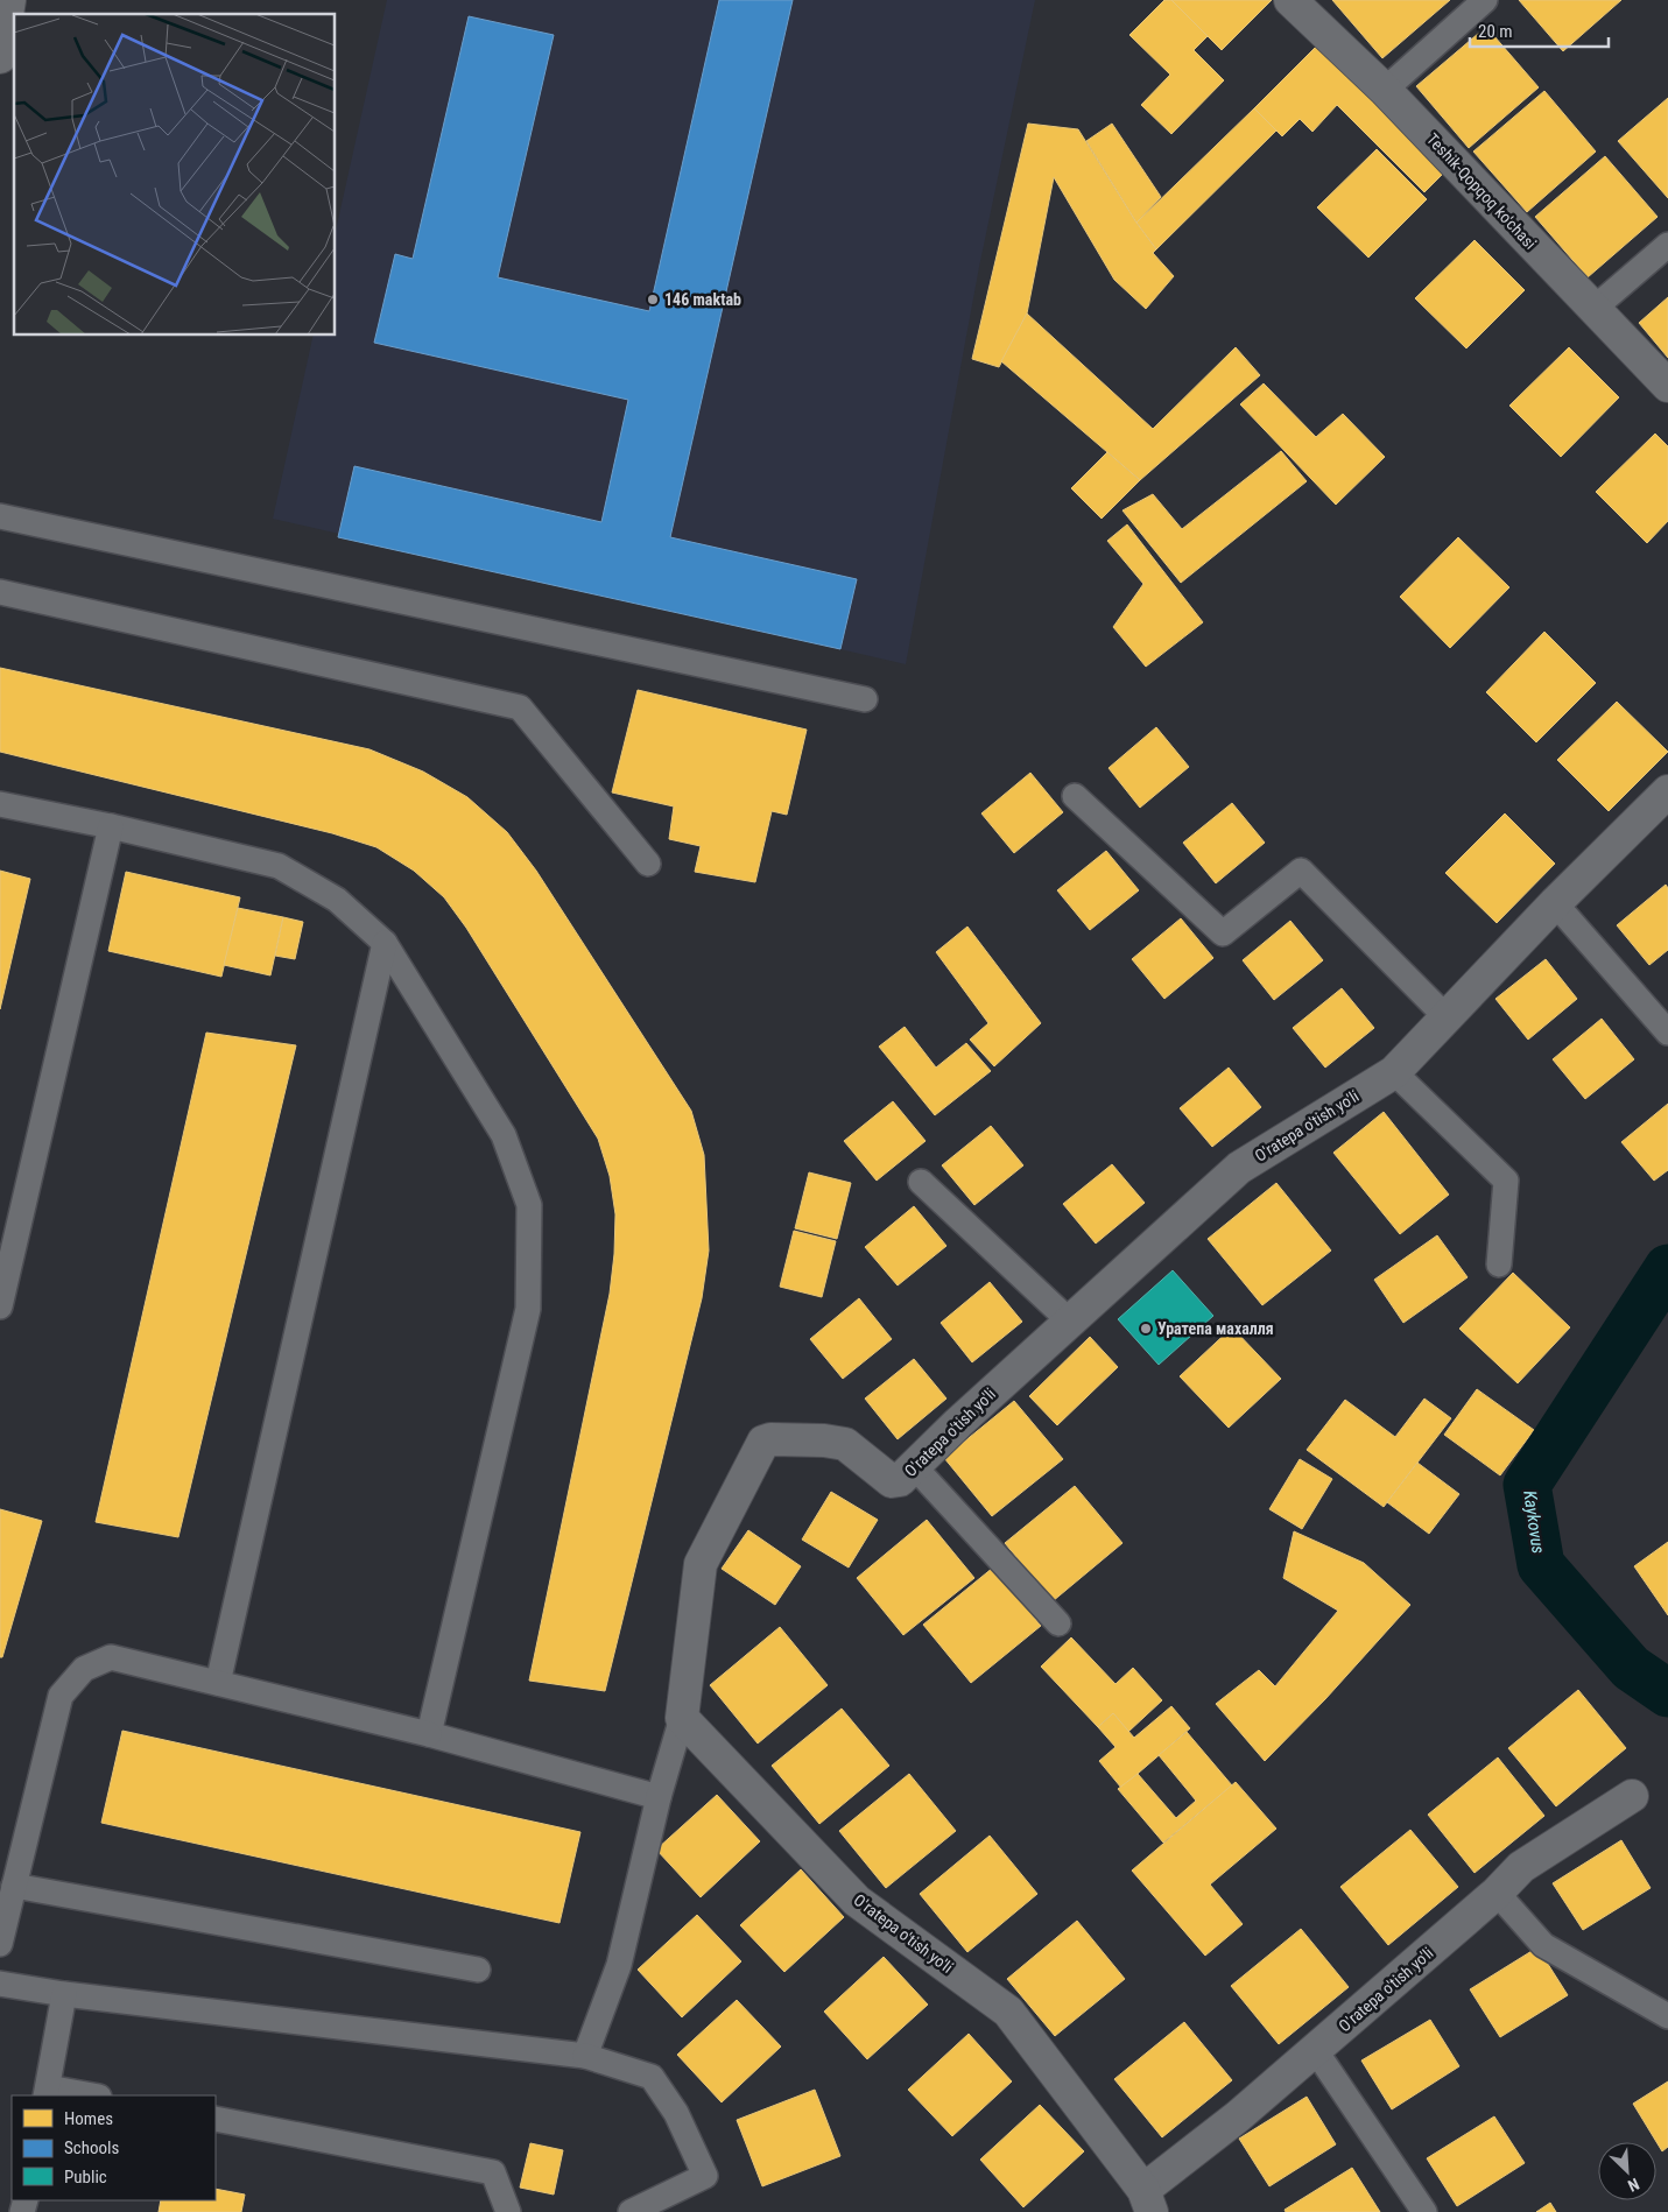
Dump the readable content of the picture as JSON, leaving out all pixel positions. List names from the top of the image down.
{
  "streets": {
    "street": ["Teshik-Qopqoq ko'chasi", "O'ratepa o'tish yo'li"]
  },
  "water": ["Kaykovus"],
  "places": ["146 maktab", "Уратепа махалля"],
  "legend": ["Homes", "Schools", "Public"],
  "scale_bar": "20 m",
  "north": "bottom right"
}
